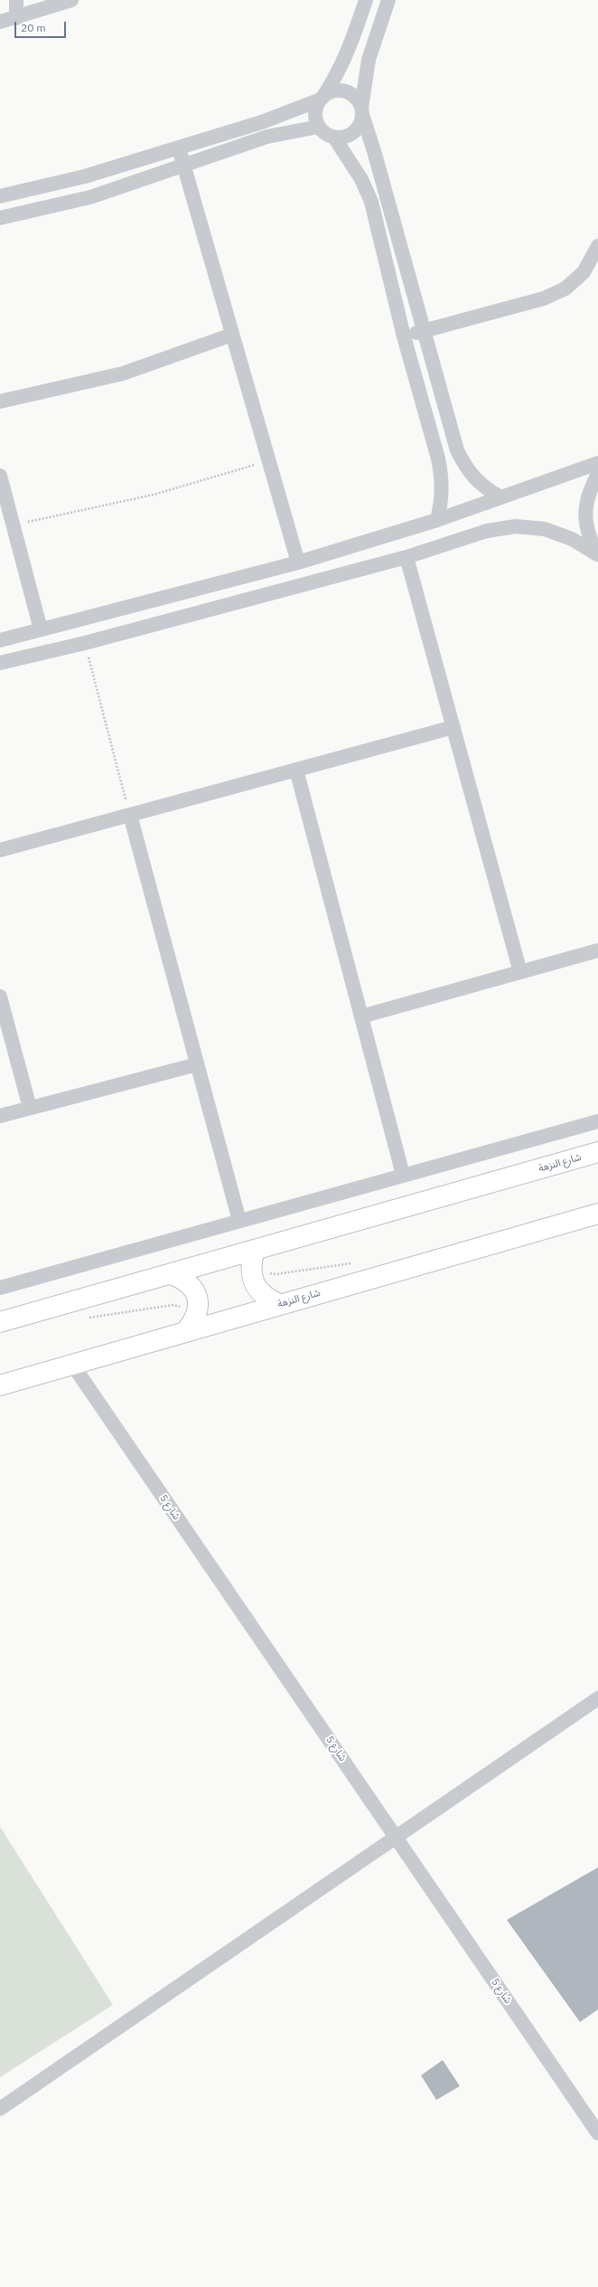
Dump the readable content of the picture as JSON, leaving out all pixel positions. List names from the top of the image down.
{
  "streets": {
    "main road": ["شارع النزهة"],
    "street": ["شارع 5"]
  },
  "crossings": [
    ["شارع النزهة", "شارع 5"]
  ],
  "scale_bar": "20 m"
}
